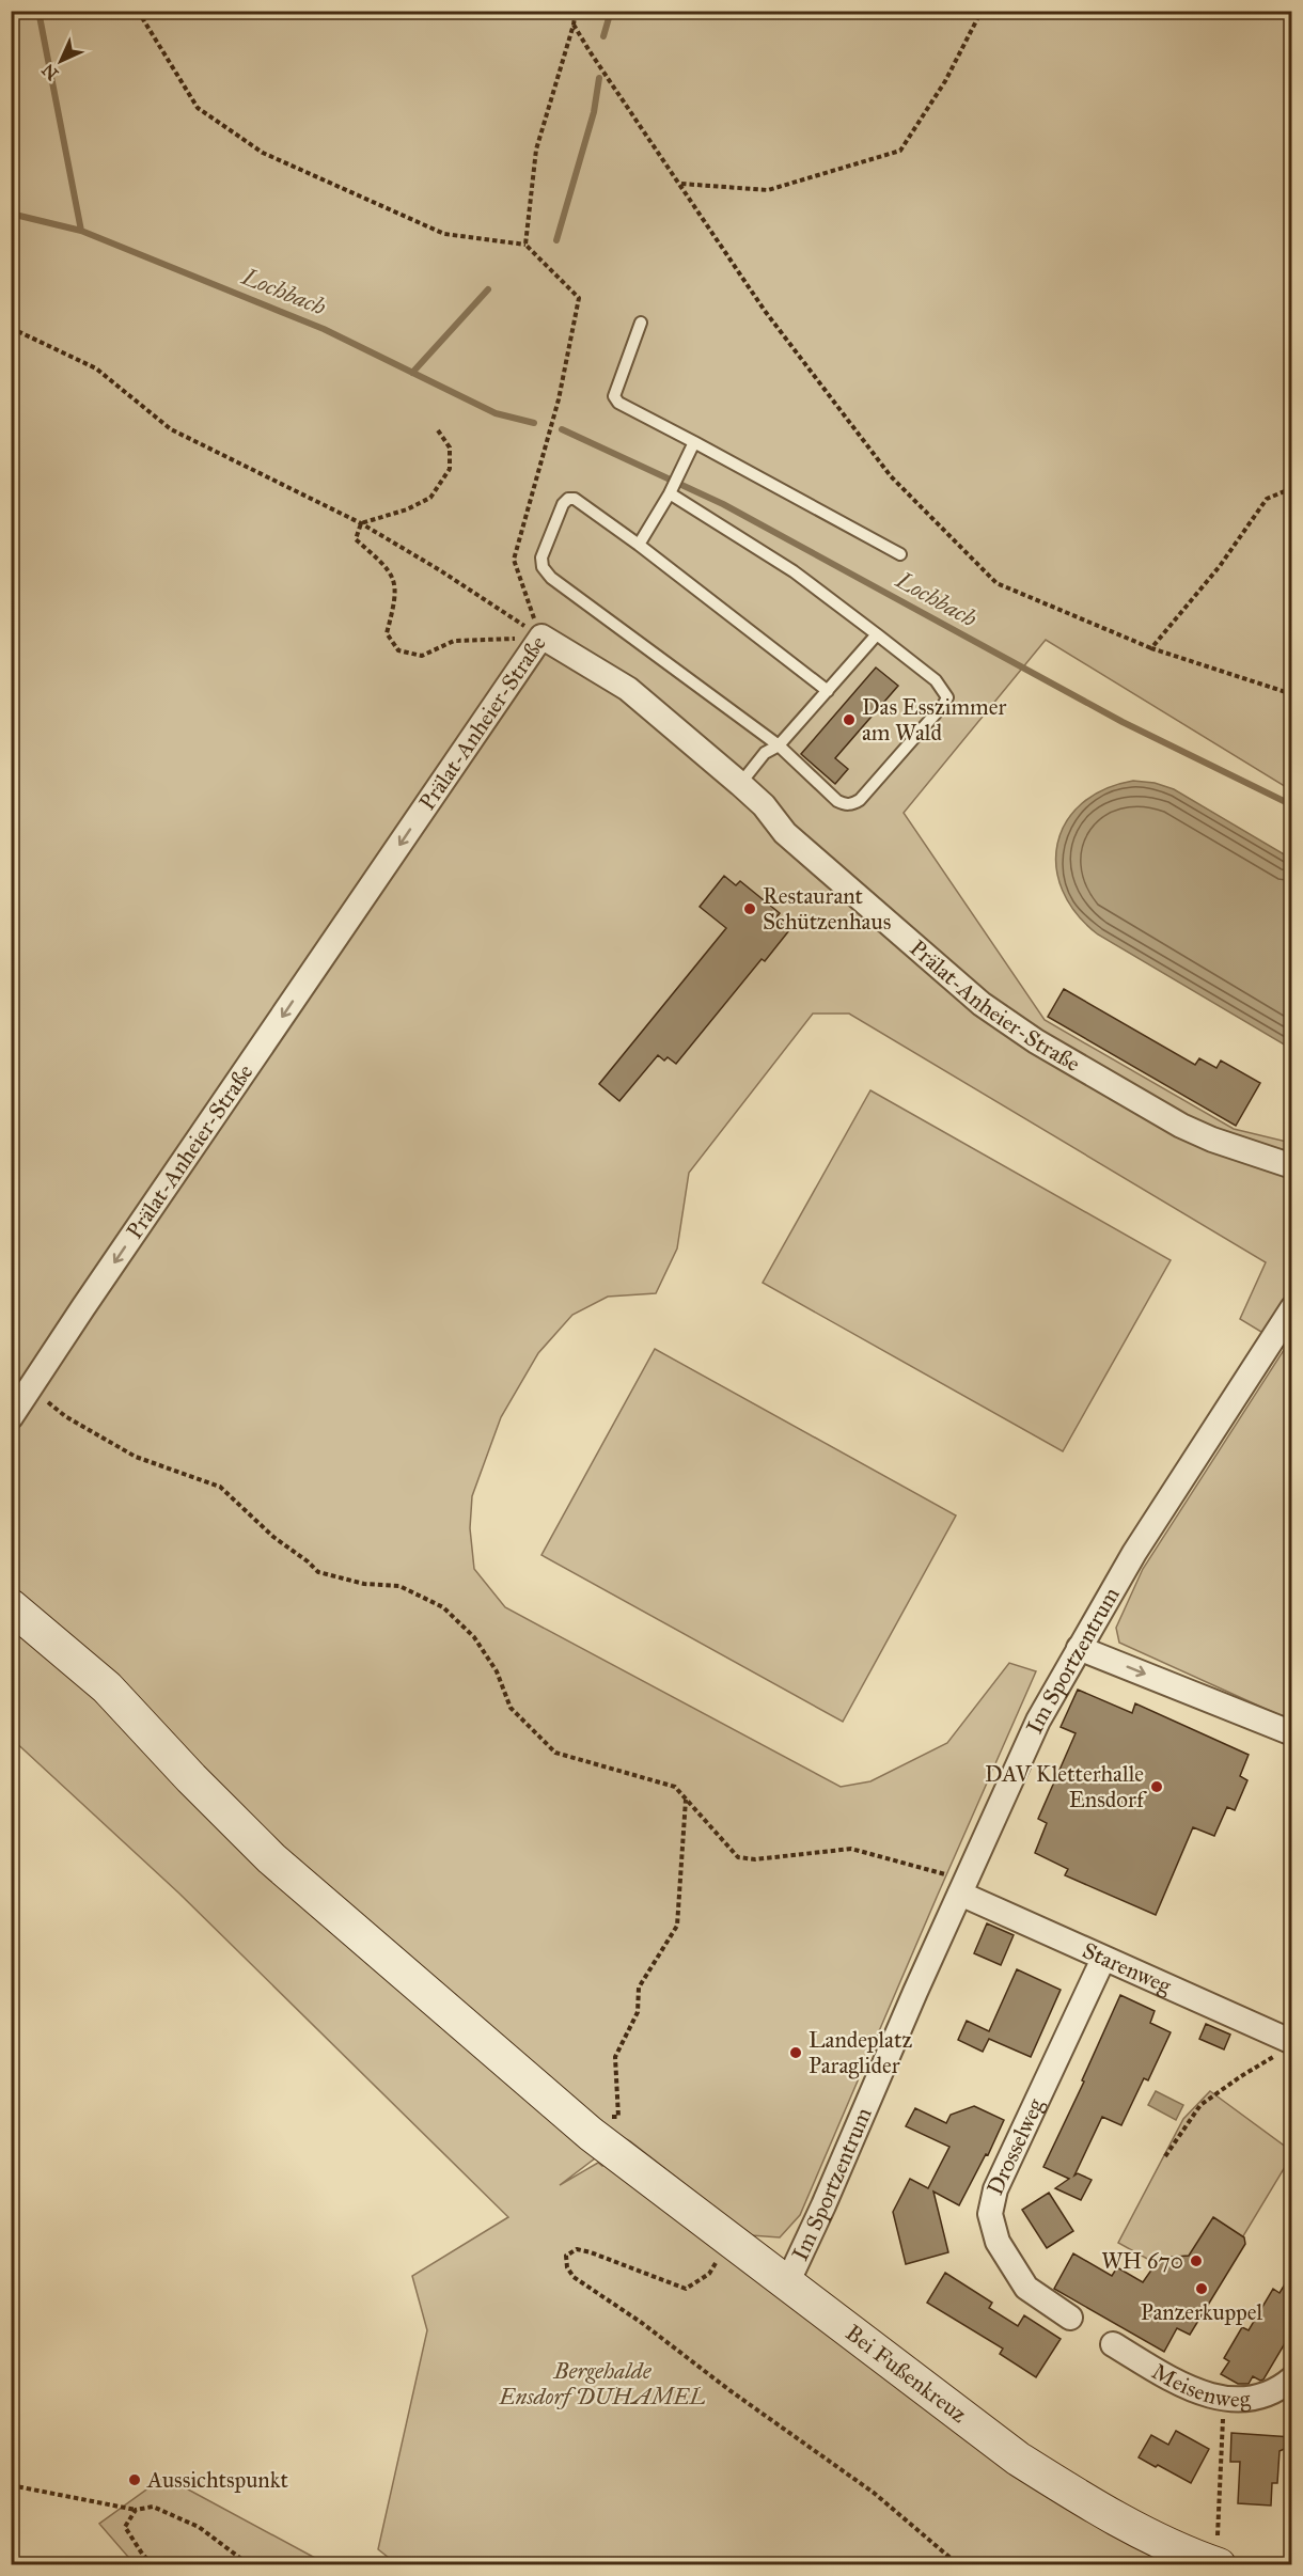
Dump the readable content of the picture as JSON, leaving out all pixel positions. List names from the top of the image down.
{
  "streets": {
    "street": [
      "Prälat-Anheier-Straße",
      "Im Sportzentrum",
      "Starenweg",
      "Drosselweg",
      "Bei Fußenkreuz",
      "Meisenweg"
    ]
  },
  "crossings": [
    ["Im Sportzentrum", "Starenweg"],
    ["Im Sportzentrum", "Bei Fußenkreuz"],
    ["Starenweg", "Drosselweg"]
  ],
  "one_way": ["Prälat-Anheier-Straße"],
  "water": ["Lochbach"],
  "parks": ["Bergehalde Ensdorf DUHAMEL"],
  "places": [
    "Das Esszimmer am Wald",
    "Restaurant Schützenhaus",
    "DAV Kletterhalle Ensdorf",
    "Landeplatz Paraglider",
    "WH 670",
    "Panzerkuppel",
    "Aussichtspunkt"
  ],
  "north": "bottom left"
}
